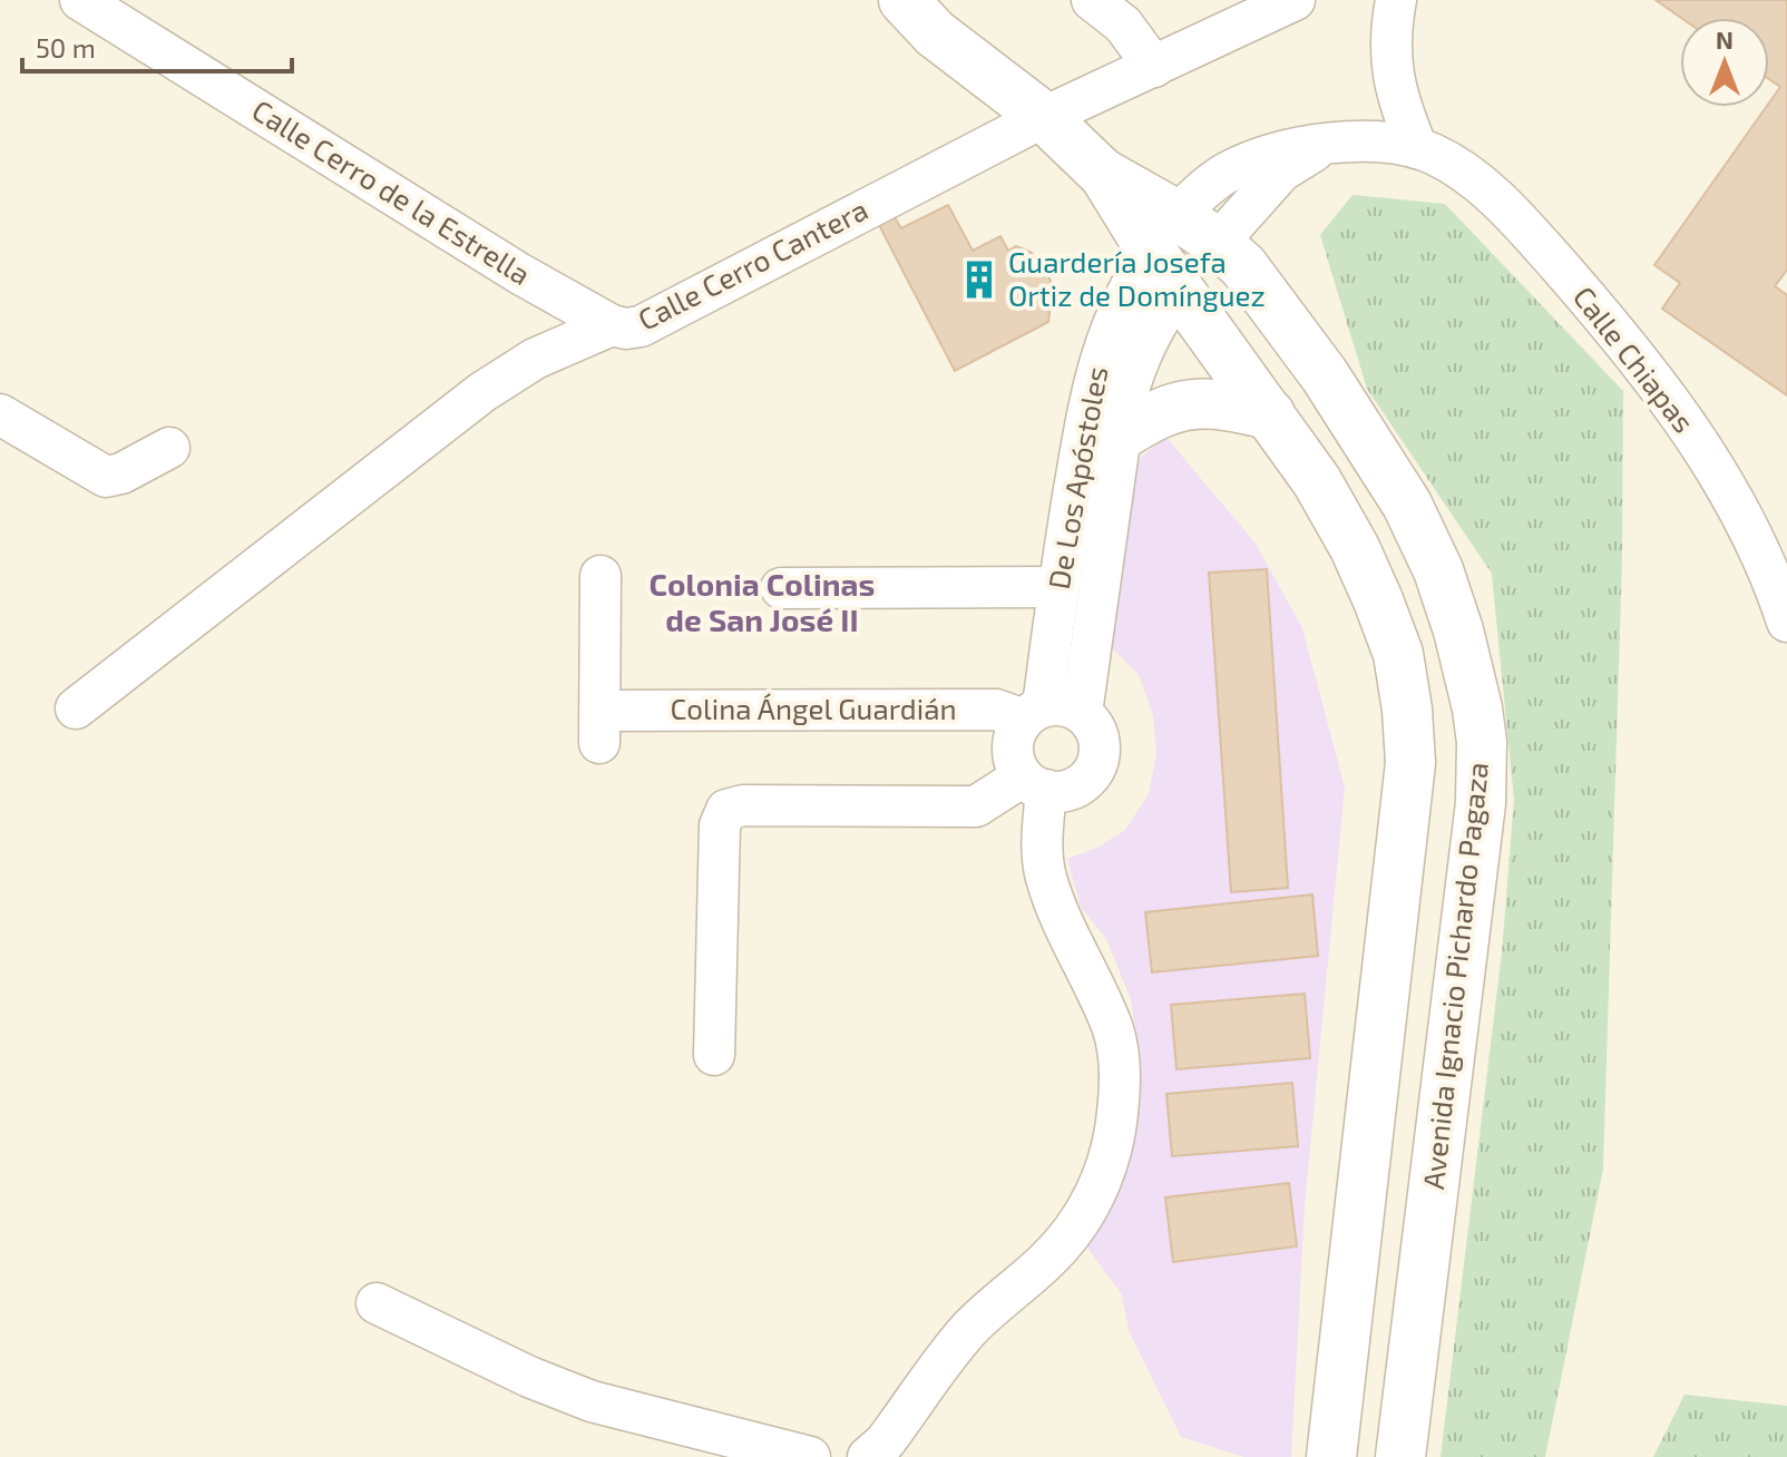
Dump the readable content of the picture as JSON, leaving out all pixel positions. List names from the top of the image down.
{
  "streets": {
    "main road": ["De Los Apóstoles", "Avenida Ignacio Pichardo Pagaza"],
    "street": [
      "Calle Cerro de la Estrella",
      "Calle Cerro Cantera",
      "Calle Chiapas",
      "Colina Ángel Guardián"
    ]
  },
  "crossings": [
    ["Calle Cerro de la Estrella", "Calle Cerro Cantera"],
    ["Calle Cerro Cantera", "Avenida Ignacio Pichardo Pagaza"],
    ["Calle Chiapas", "De Los Apóstoles"],
    ["Calle Chiapas", "Avenida Ignacio Pichardo Pagaza"],
    ["De Los Apóstoles", "Colina Ángel Guardián"],
    ["De Los Apóstoles", "Avenida Ignacio Pichardo Pagaza"]
  ],
  "districts": ["Colonia Colinas de San José II"],
  "places": {
    "building": ["Guardería Josefa Ortiz de Domínguez"]
  },
  "scale_bar": "50 m",
  "north": "top"
}
